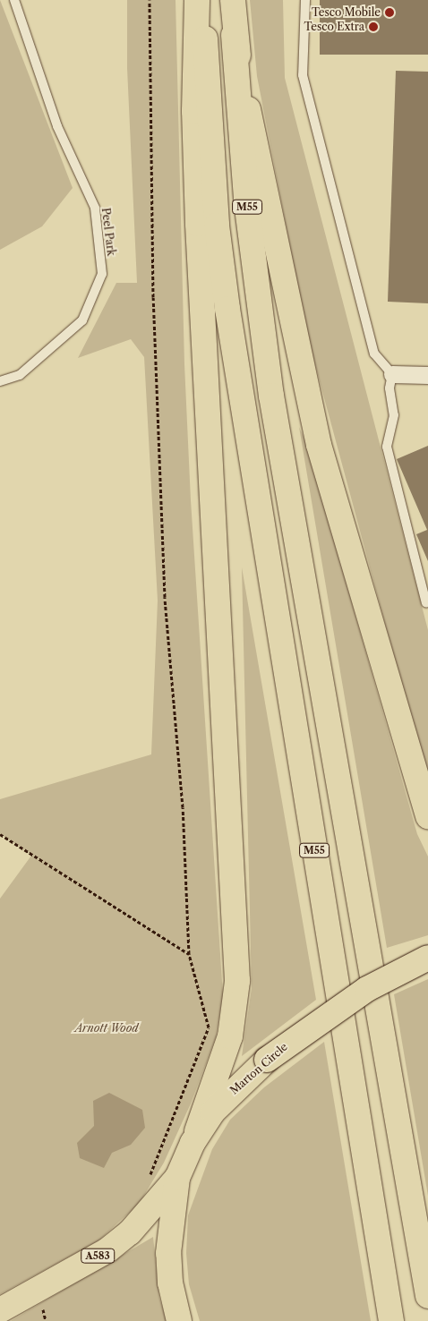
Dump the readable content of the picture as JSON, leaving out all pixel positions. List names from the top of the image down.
{
  "streets": {
    "main road": ["M55", "Marton Circle", "A583"],
    "lane": ["Peel Park"]
  },
  "crossings": [
    ["Marton Circle", "A583"]
  ],
  "parks": ["Arnott Wood"],
  "places": ["Tesco Mobile", "Tesco Extra"]
}
